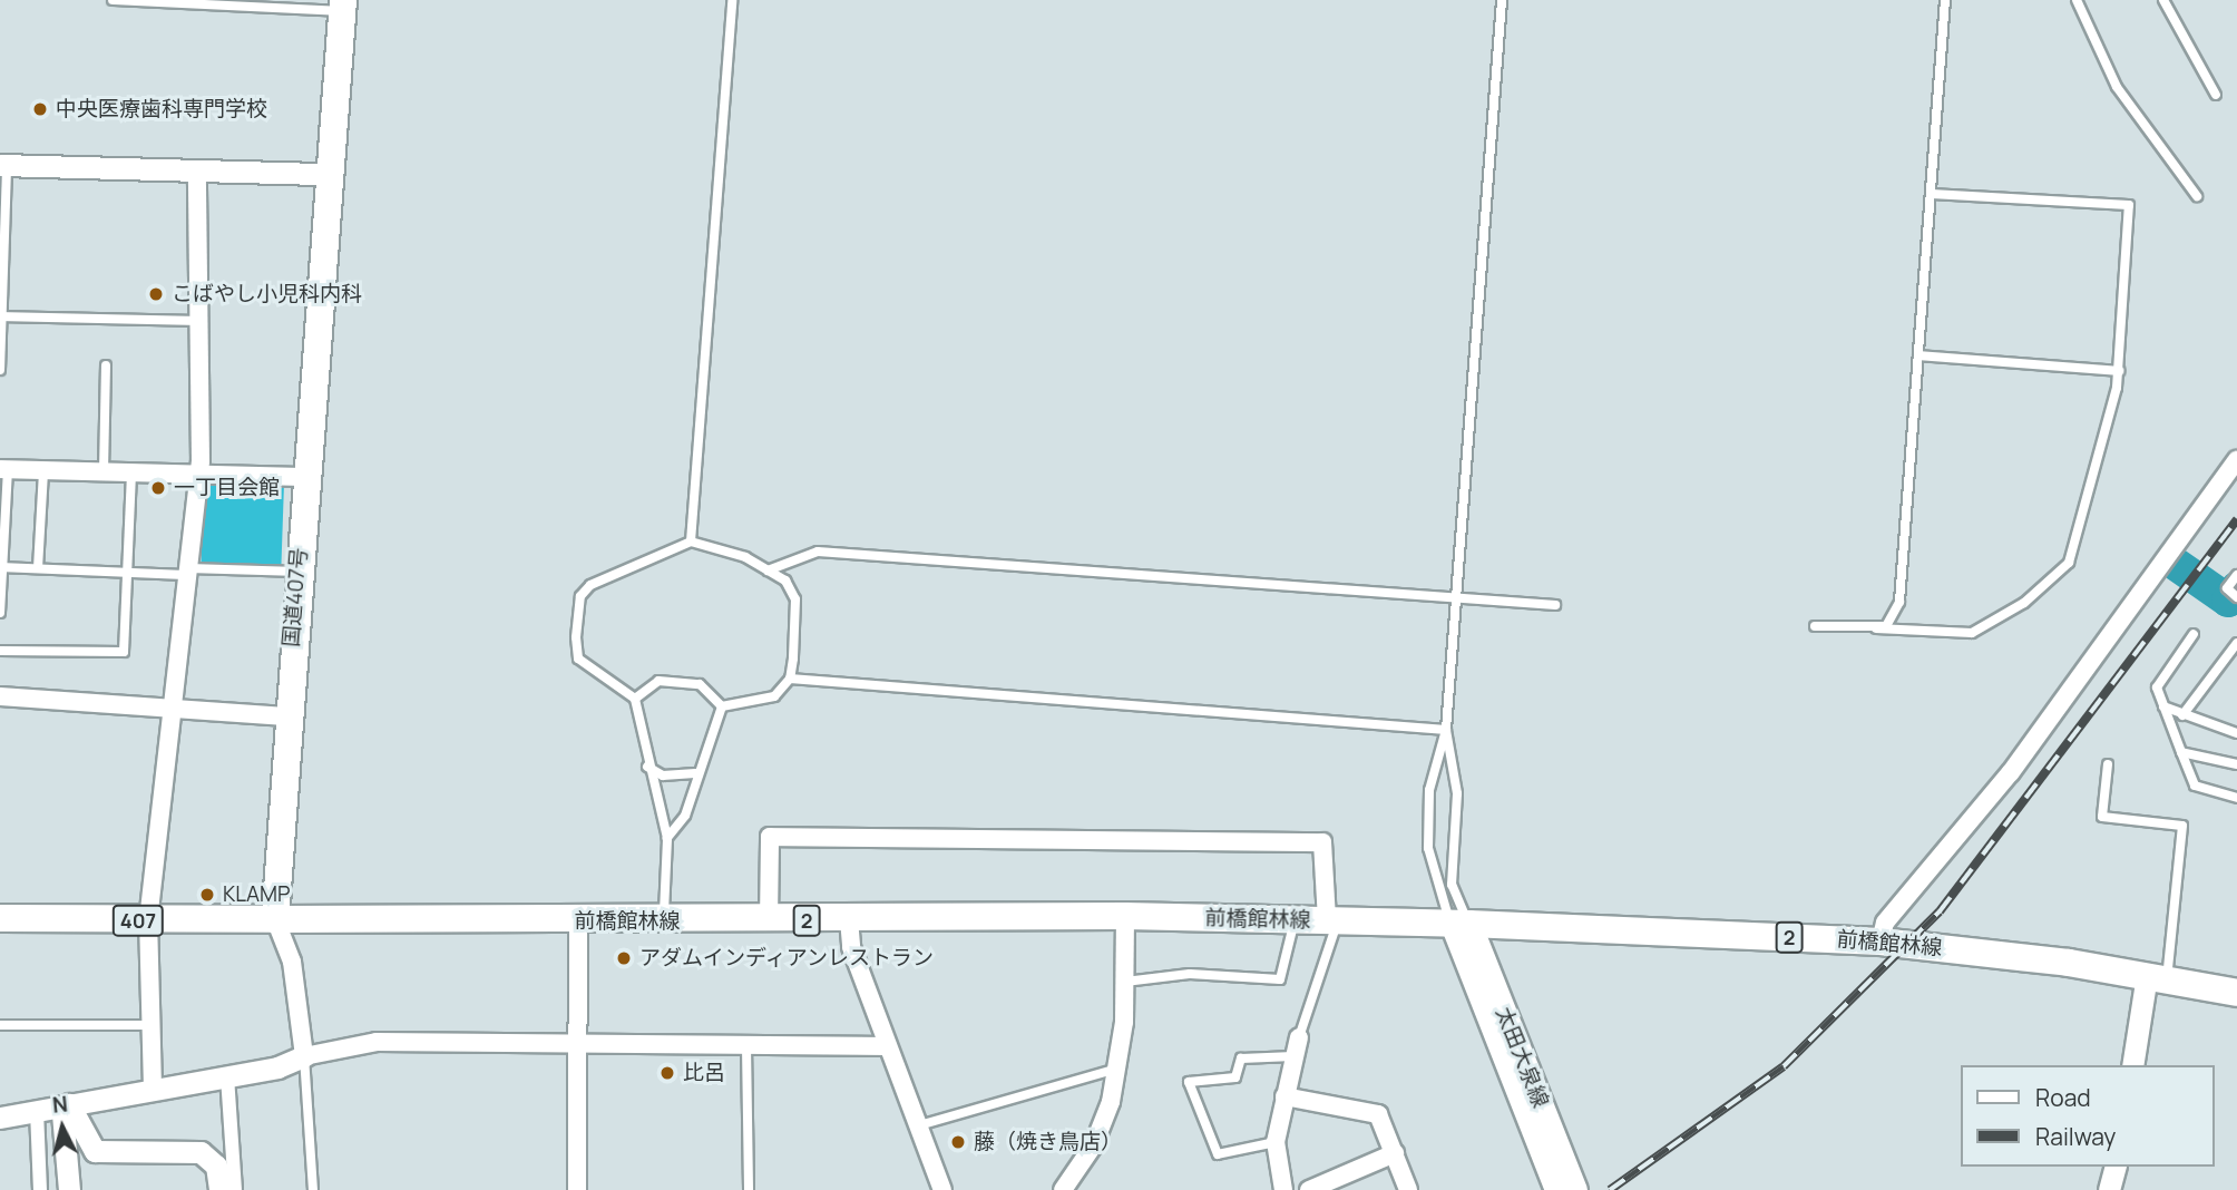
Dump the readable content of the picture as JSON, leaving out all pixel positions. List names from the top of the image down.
{
  "streets": {
    "main road": [
      "国道407号",
      "前橋館林線",
      "407",
      "2",
      "太田大泉線"
    ]
  },
  "crossings": [
    ["国道407号", "前橋館林線"],
    ["国道407号", "407"],
    ["前橋館林線", "407"],
    ["前橋館林線", "太田大泉線"]
  ],
  "places": [
    "中央医療歯科専門学校",
    "こばやし小児科内科",
    "一丁目会館",
    "KLAMP",
    "アダムインディアンレストラン",
    "比呂",
    "藤（焼き鳥店）"
  ],
  "legend": ["Road", "Railway"],
  "north": "top"
}
